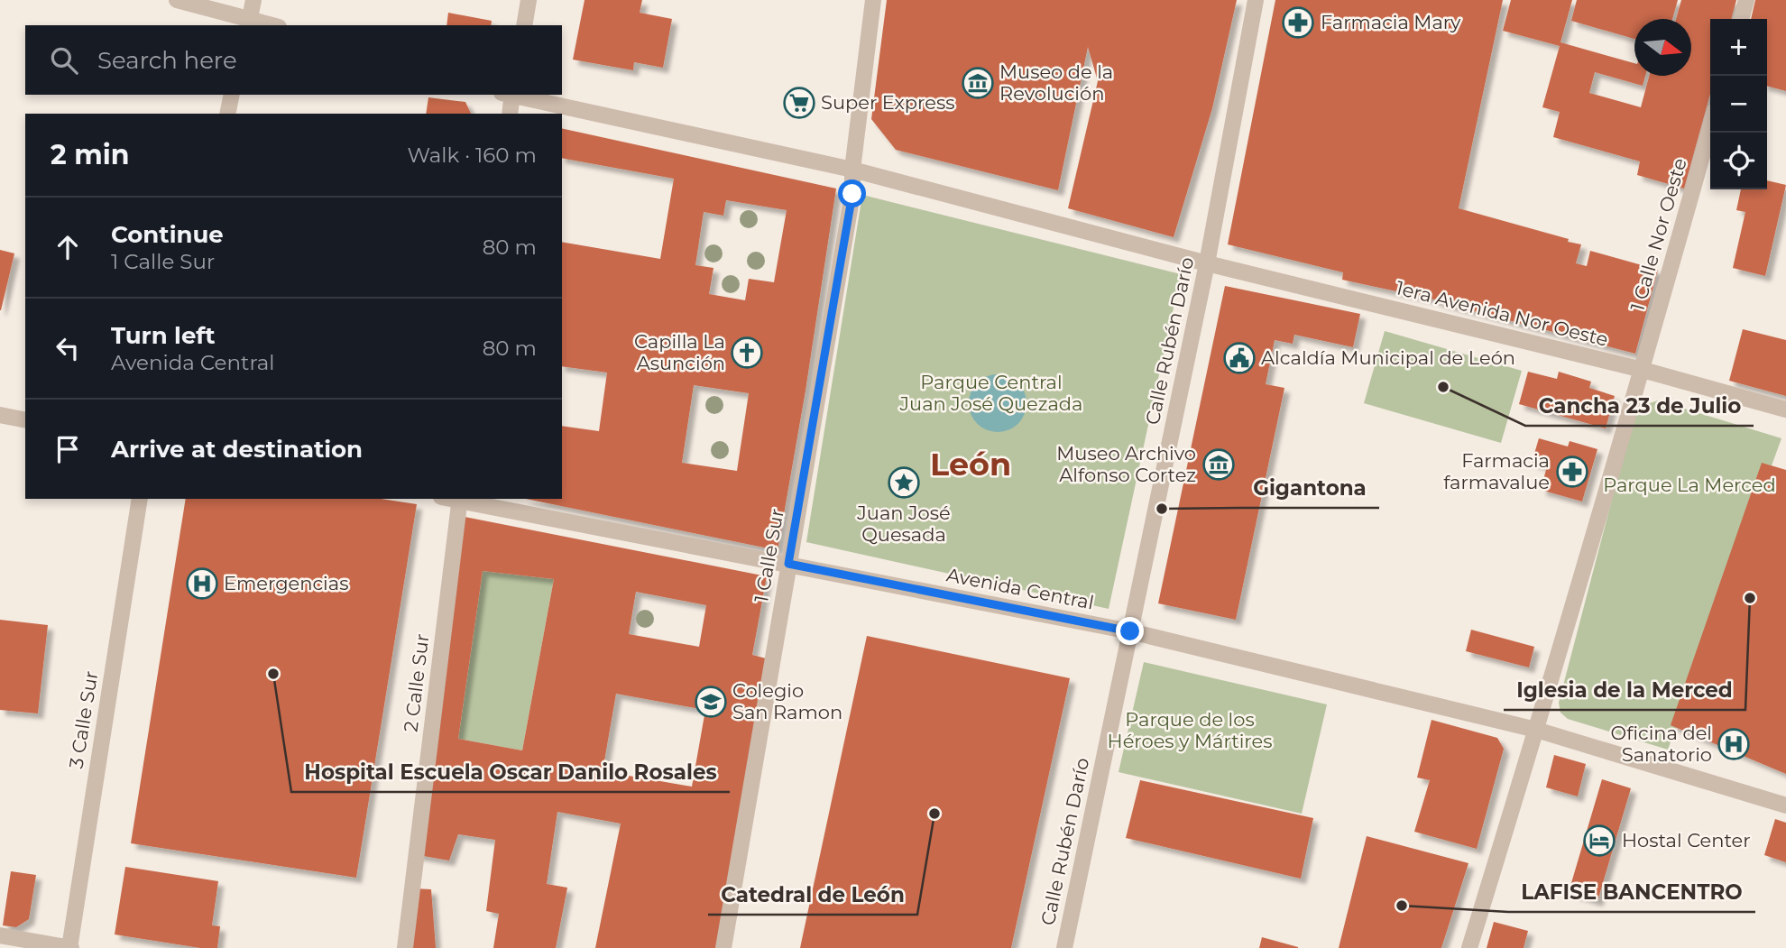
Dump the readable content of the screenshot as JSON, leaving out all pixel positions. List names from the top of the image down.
{
  "streets": {
    "street": [
      "1 Calle Nor Oeste",
      "1era Avenida Nor Oeste",
      "Calle Rubén Darío",
      "1 Calle Sur",
      "Avenida Central",
      "2 Calle Sur",
      "3 Calle Sur"
    ]
  },
  "crossings": [
    ["1 Calle Nor Oeste", "1era Avenida Nor Oeste"],
    ["1 Calle Nor Oeste", "Avenida Central"],
    ["1era Avenida Nor Oeste", "Calle Rubén Darío"],
    ["1era Avenida Nor Oeste", "1 Calle Sur"],
    ["Calle Rubén Darío", "Avenida Central"],
    ["1 Calle Sur", "Avenida Central"],
    ["Avenida Central", "2 Calle Sur"]
  ],
  "districts": ["León"],
  "parks": ["Parque Central Juan José Quezada", "Parque La Merced", "Parque de los Héroes y Mártires"],
  "places": {
    "pharmacy": ["Farmacia Mary", "Farmacia farmavalue"],
    "museum": ["Museo de la Revolución", "Museo Archivo Alfonso Cortez"],
    "supermarket": ["Super Express"],
    "church": ["Capilla La Asunción"],
    "public building": ["Alcaldía Municipal de León"],
    "other": [
      "Cancha 23 de Julio",
      "Gigantona",
      "Iglesia de la Merced",
      "Hospital Escuela Oscar Danilo Rosales",
      "Catedral de León",
      "LAFISE BANCENTRO"
    ],
    "place": ["Juan José Quesada"],
    "hospital": ["Emergencias", "Oficina del Sanatorio"],
    "school or university": ["Colegio San Ramon"],
    "hotel": ["Hostal Center"]
  },
  "north": "right",
  "page": {
    "map_buttons": ["+", "−"],
    "search": "Search here",
    "heading": ["2 min", "Walk · 160 m"],
    "list": [
      ["Continue", "1 Calle Sur", "80 m"],
      ["Turn left", "Avenida Central", "80 m"],
      "Arrive at destination"
    ]
  }
}
